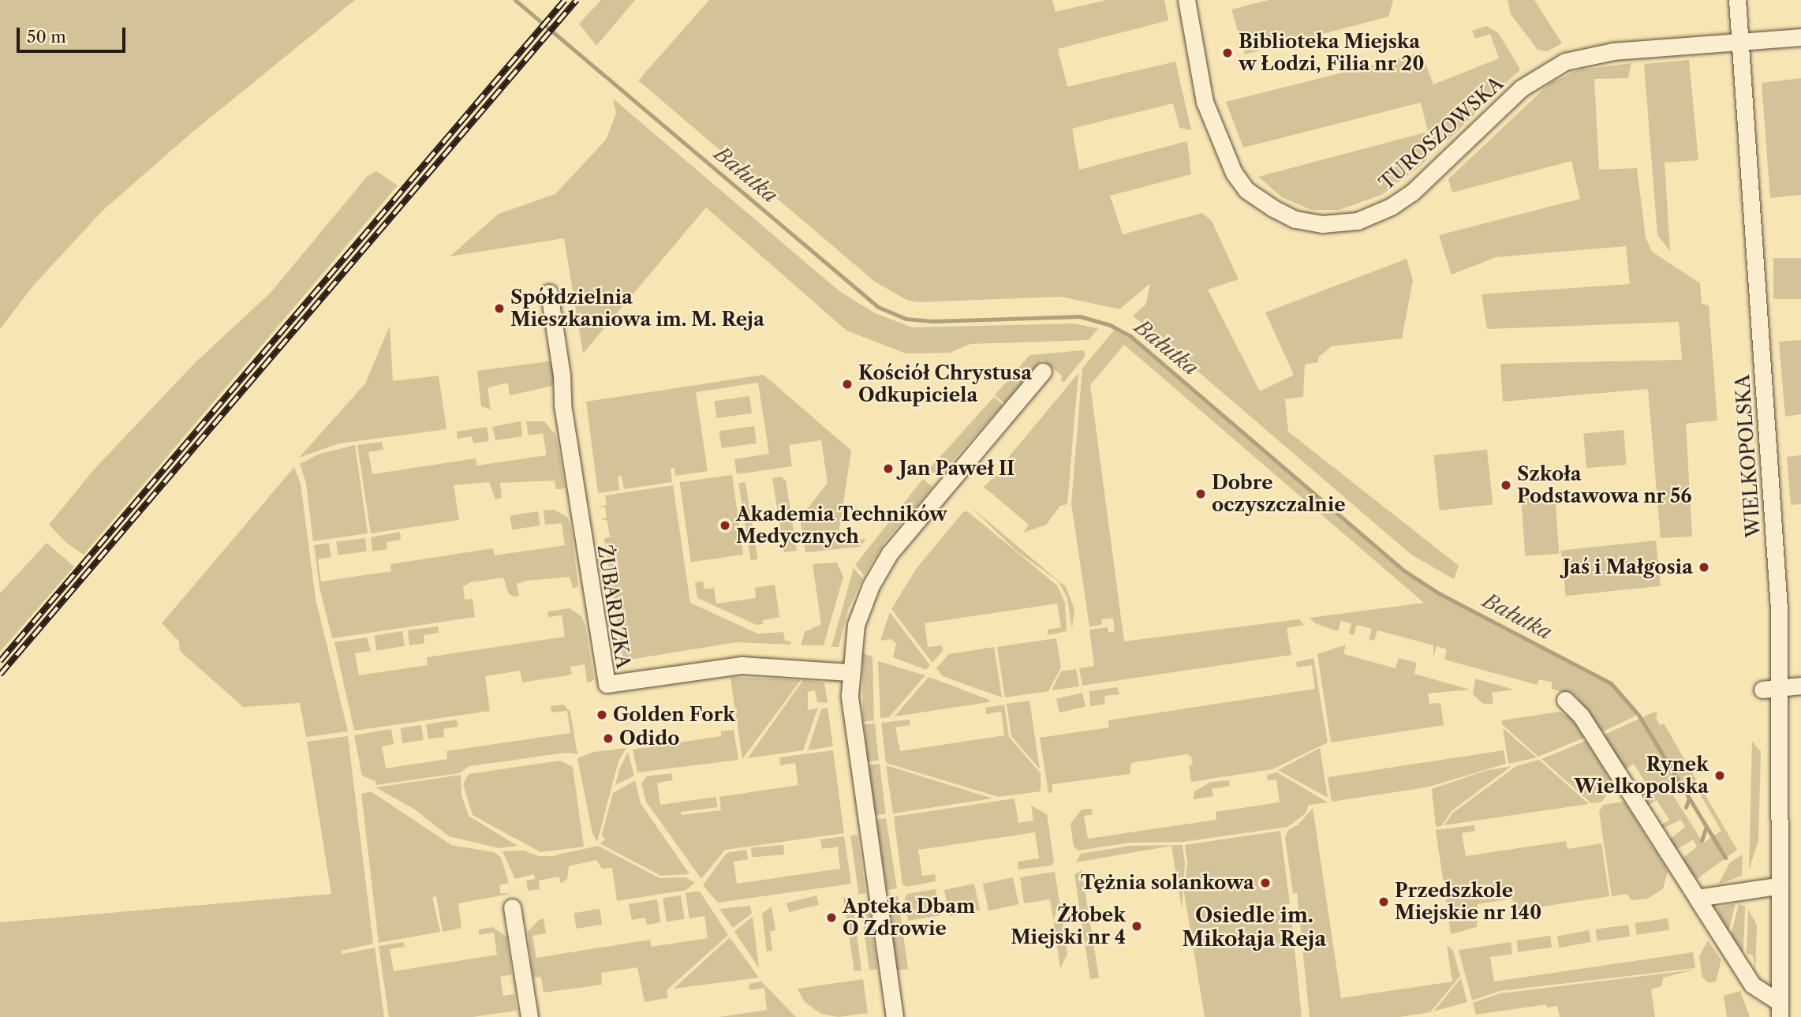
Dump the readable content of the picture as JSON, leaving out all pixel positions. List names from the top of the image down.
{
  "streets": {
    "street": ["TUROSZOWSKA", "WIELKOPOLSKA", "ŻUBARDZKA"]
  },
  "crossings": [
    ["TUROSZOWSKA", "WIELKOPOLSKA"]
  ],
  "districts": ["Osiedle im. Mikołaja Reja"],
  "water": ["Bałutka"],
  "places": [
    "Biblioteka Miejska w Łodzi, Filia nr 20",
    "Spółdzielnia Mieszkaniowa im. M. Reja",
    "Kościół Chrystusa Odkupiciela",
    "Jan Paweł II",
    "Szkoła Podstawowa nr 56",
    "Dobre oczyszczalnie",
    "Akademia Techników Medycznych",
    "Jaś i Małgosia",
    "Golden Fork",
    "Odido",
    "Rynek Wielkopolska",
    "Tężnia solankowa",
    "Przedszkole Miejskie nr 140",
    "Apteka Dbam O Zdrowie",
    "Żłobek Miejski nr 4"
  ],
  "scale_bar": "50 m"
}
